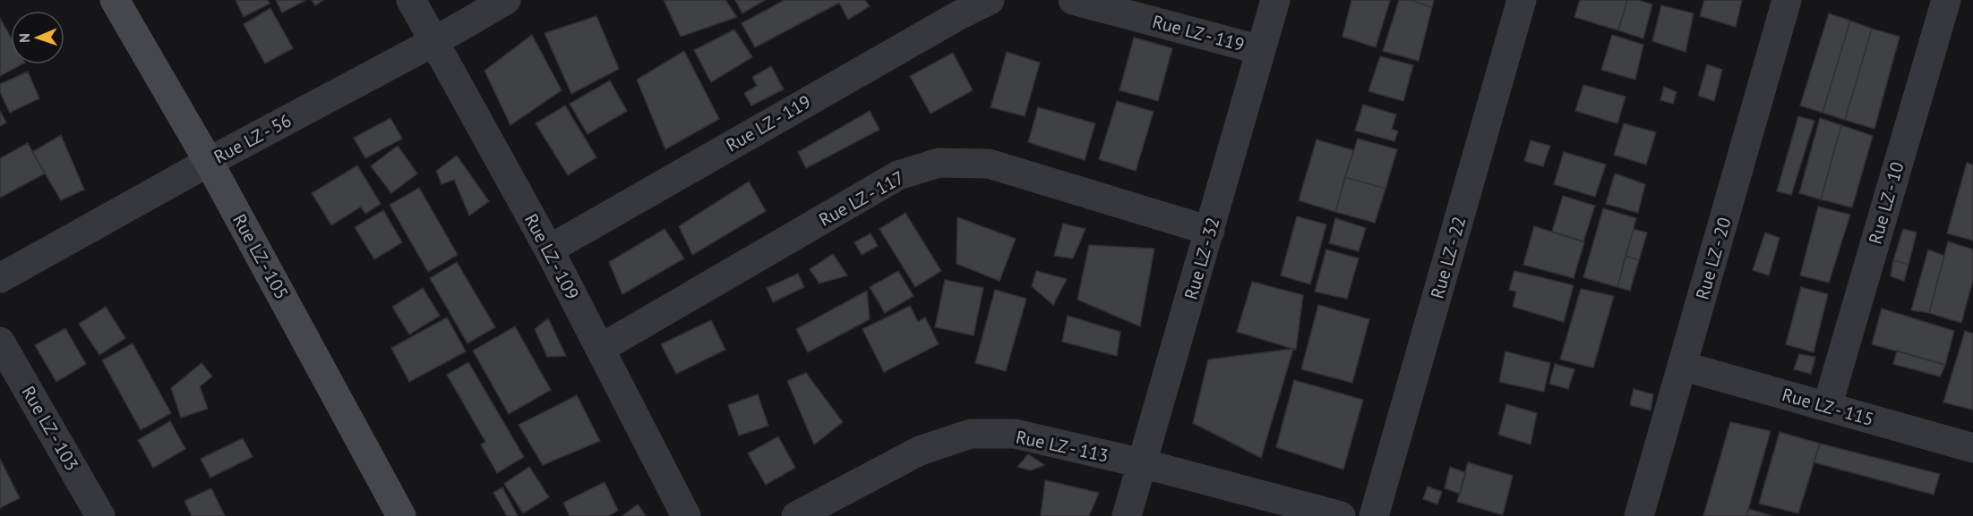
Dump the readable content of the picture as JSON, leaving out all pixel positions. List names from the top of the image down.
{
  "streets": {
    "main road": ["Rue LZ - 105"],
    "street": [
      "Rue LZ - 119",
      "Rue LZ - 56",
      "Rue LZ - 117",
      "Rue LZ - 10",
      "Rue LZ - 109",
      "Rue LZ - 22",
      "Rue LZ - 32",
      "Rue LZ - 20",
      "Rue LZ - 115",
      "Rue LZ - 103",
      "Rue LZ - 113"
    ]
  },
  "crossings": [
    ["Rue LZ - 119", "Rue LZ - 109"],
    ["Rue LZ - 119", "Rue LZ - 32"],
    ["Rue LZ - 56", "Rue LZ - 105"],
    ["Rue LZ - 56", "Rue LZ - 109"],
    ["Rue LZ - 117", "Rue LZ - 109"],
    ["Rue LZ - 117", "Rue LZ - 32"],
    ["Rue LZ - 10", "Rue LZ - 115"],
    ["Rue LZ - 32", "Rue LZ - 113"],
    ["Rue LZ - 20", "Rue LZ - 115"]
  ],
  "north": "left"
}
